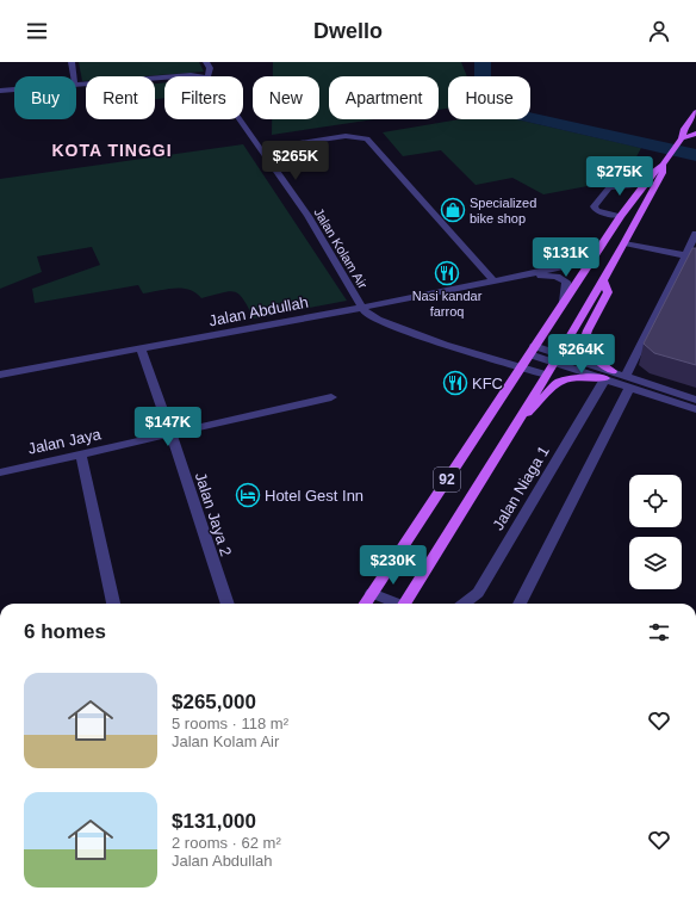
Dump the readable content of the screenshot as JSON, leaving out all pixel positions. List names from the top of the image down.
{
  "streets": {
    "main road": ["92"],
    "street": [
      "Jalan Kolam Air",
      "Jalan Abdullah",
      "Jalan Jaya",
      "Jalan Niaga 1",
      "Jalan Jaya 2"
    ]
  },
  "crossings": [
    ["Jalan Kolam Air", "Jalan Abdullah"],
    ["Jalan Kolam Air", "92"],
    ["Jalan Abdullah", "92"],
    ["Jalan Abdullah", "Jalan Jaya 2"],
    ["Jalan Jaya", "Jalan Jaya 2"]
  ],
  "districts": ["KOTA TINGGI"],
  "places": {
    "shop": ["Specialized bike shop"],
    "restaurant": ["Nasi kandar farroq", "KFC"],
    "hotel": ["Hotel Gest Inn"]
  },
  "page": {
    "header": "Dwello",
    "chip": [
      "Buy",
      "Rent",
      "Filters",
      "New",
      "Apartment",
      "House"
    ],
    "price": [
      "$265K",
      "$275K",
      "$131K",
      "$264K",
      "$147K",
      "$230K"
    ],
    "heading": "6 homes",
    "list": [
      {
        "name": "$265,000",
        "note": "5 rooms · 118 m² · Jalan Kolam Air"
      },
      {
        "name": "$131,000",
        "note": "2 rooms · 62 m² · Jalan Abdullah"
      }
    ]
  }
}
